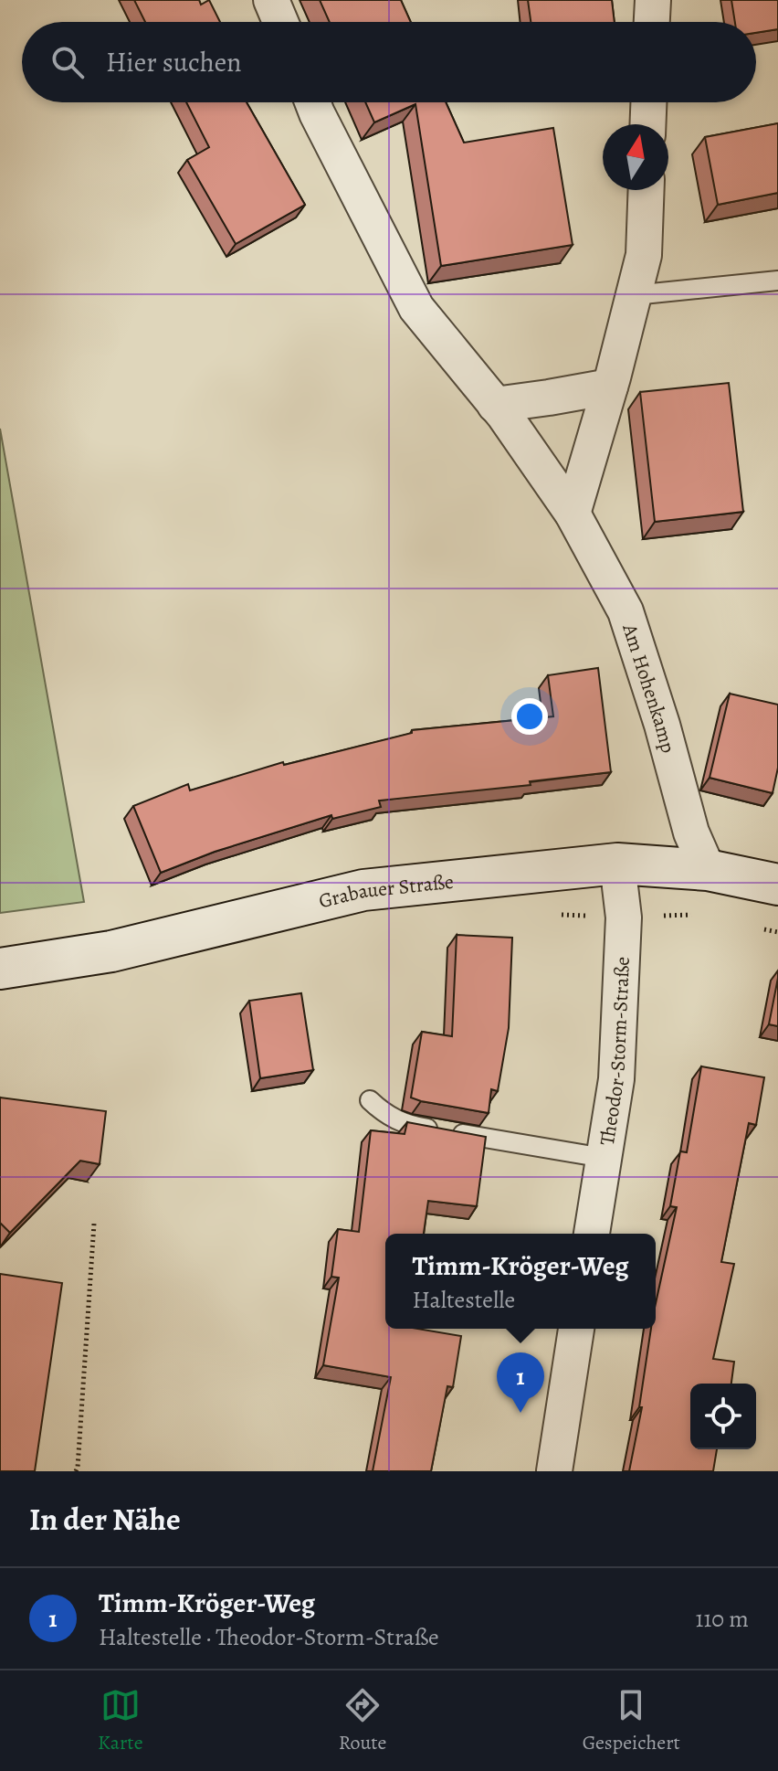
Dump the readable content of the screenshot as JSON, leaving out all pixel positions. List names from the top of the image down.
{
  "streets": {
    "main road": ["Grabauer Straße"],
    "street": ["Am Hohenkamp", "Theodor-Storm-Straße"]
  },
  "crossings": [
    ["Am Hohenkamp", "Grabauer Straße"],
    ["Grabauer Straße", "Theodor-Storm-Straße"]
  ],
  "north": "top",
  "page": {
    "search": "Hier suchen",
    "popup": ["Timm-Kröger-Weg", "Haltestelle"],
    "pins": "1",
    "heading": "In der Nähe",
    "list": [
      {
        "mark": "1",
        "name": "Timm-Kröger-Weg",
        "note": "Haltestelle · Theodor-Storm-Straße",
        "value": "110 m"
      }
    ],
    "nav": ["Karte", "Route", "Gespeichert"]
  }
}
